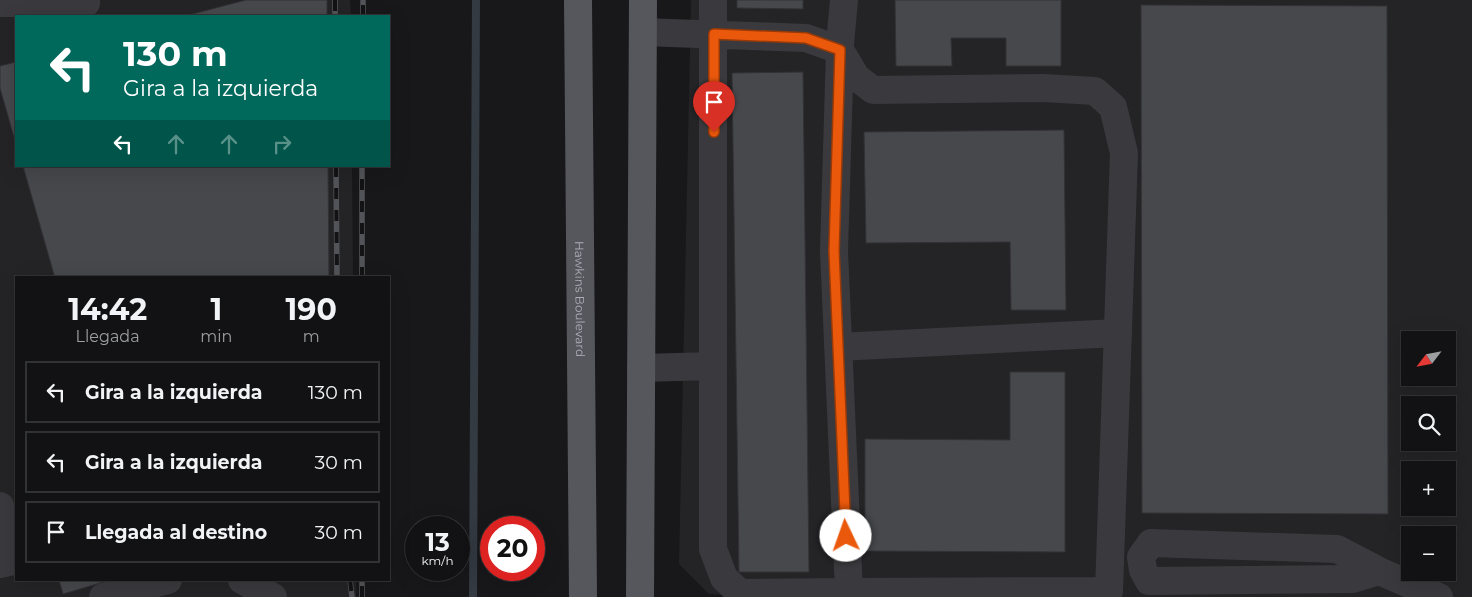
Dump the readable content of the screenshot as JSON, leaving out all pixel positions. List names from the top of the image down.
{
  "streets": {
    "main road": ["Hawkins Boulevard"]
  },
  "north": "bottom left",
  "page": {
    "turn": ["130 m", "Gira a la izquierda"],
    "eta": [
      "14:42",
      "Llegada",
      "1",
      "min",
      "190",
      "m"
    ],
    "map_buttons": ["+", "−"],
    "list": [
      {
        "name": "Gira a la izquierda",
        "value": "130 m"
      },
      {
        "name": "Gira a la izquierda",
        "value": "30 m"
      },
      {
        "name": "Llegada al destino",
        "value": "30 m"
      }
    ],
    "speed": "13 km/h",
    "limit": "20"
  }
}
